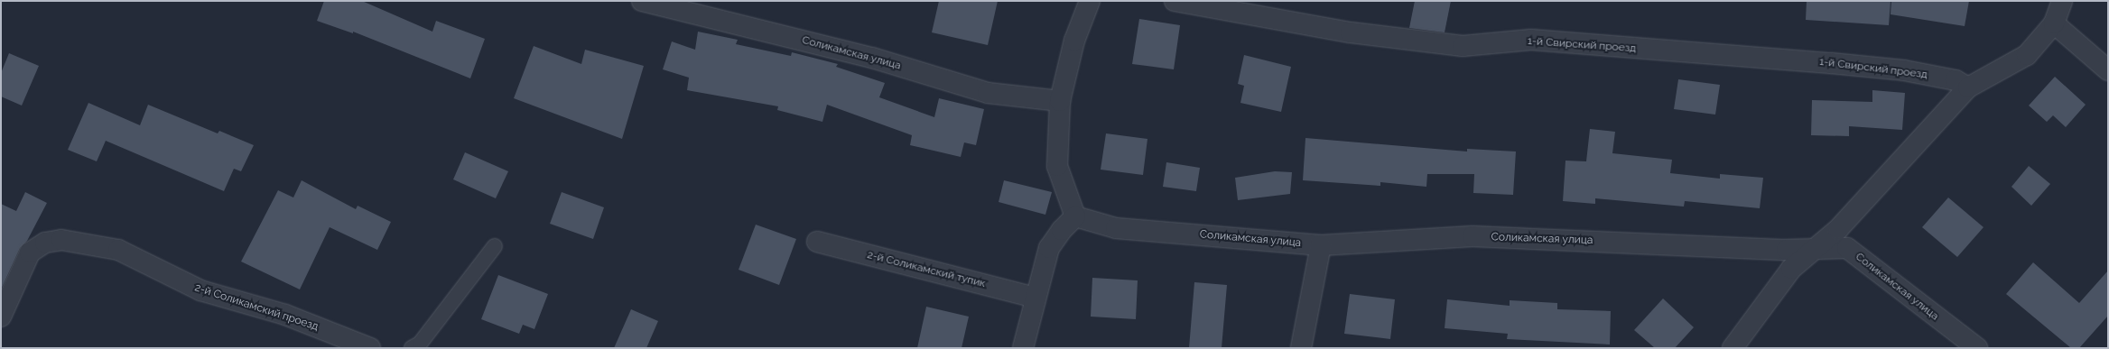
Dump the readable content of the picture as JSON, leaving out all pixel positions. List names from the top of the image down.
{
  "streets": {
    "street": [
      "1-й Свирский проезд",
      "Соликамская улица",
      "2-й Соликамский тупик",
      "2-й Соликамский проезд"
    ]
  }
}
